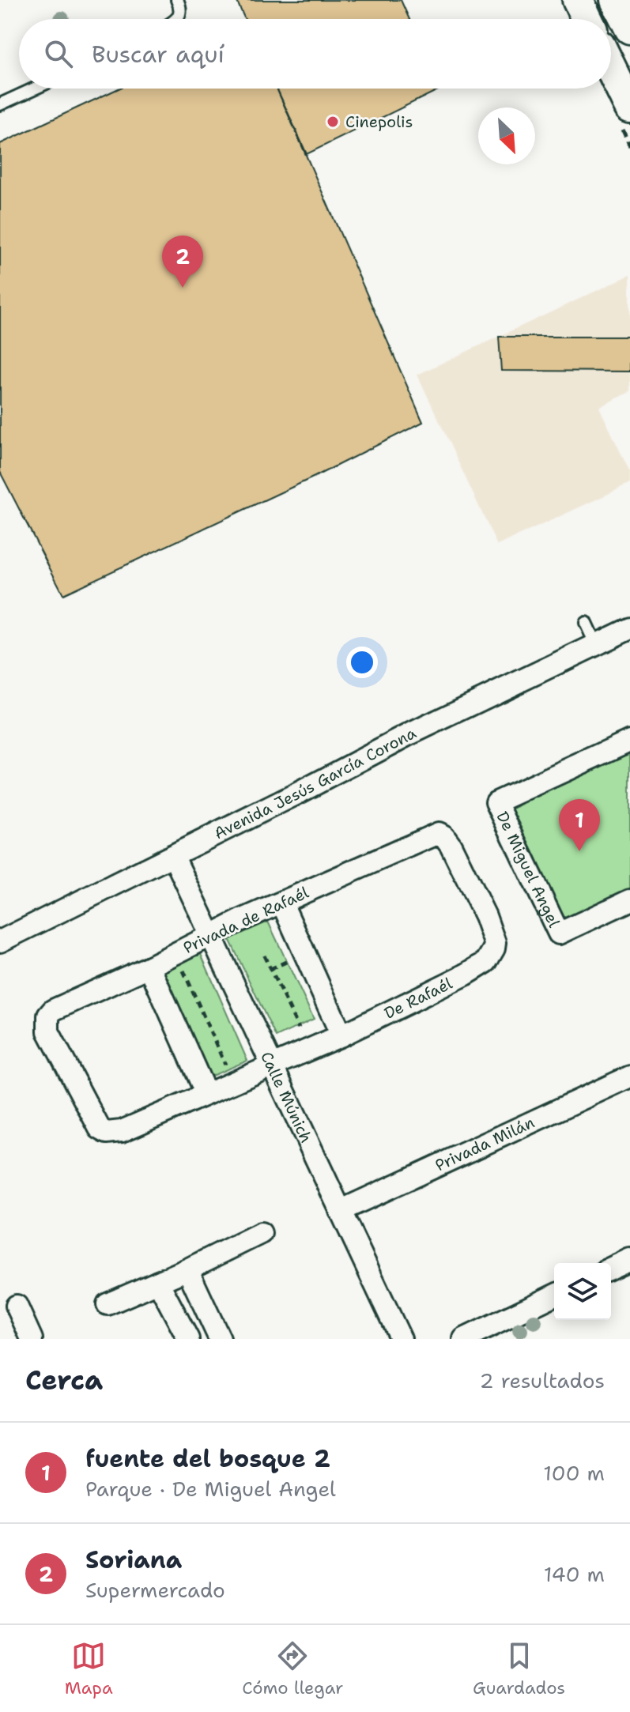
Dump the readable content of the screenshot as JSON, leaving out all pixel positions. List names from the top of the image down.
{
  "streets": {
    "street": [
      "Avenida Jesús García Corona",
      "De Miguel Angel",
      "Privada de Rafaél",
      "De Rafaél",
      "Calle Múnich",
      "Privada Milán"
    ]
  },
  "crossings": [
    ["Avenida Jesús García Corona", "Calle Múnich"],
    ["Privada de Rafaél", "De Rafaél"],
    ["Privada de Rafaél", "Calle Múnich"],
    ["De Rafaél", "Calle Múnich"],
    ["Calle Múnich", "Privada Milán"]
  ],
  "places": ["Cinepolis"],
  "north": "bottom right",
  "page": {
    "search": "Buscar aquí",
    "pins": ["2", "1"],
    "heading": ["Cerca", "2 resultados"],
    "list": [
      {
        "mark": "1",
        "name": "fuente del bosque 2",
        "note": "Parque · De Miguel Angel",
        "value": "100 m"
      },
      {
        "mark": "2",
        "name": "Soriana",
        "note": "Supermercado",
        "value": "140 m"
      }
    ],
    "nav": ["Mapa", "Cómo llegar", "Guardados"]
  }
}
